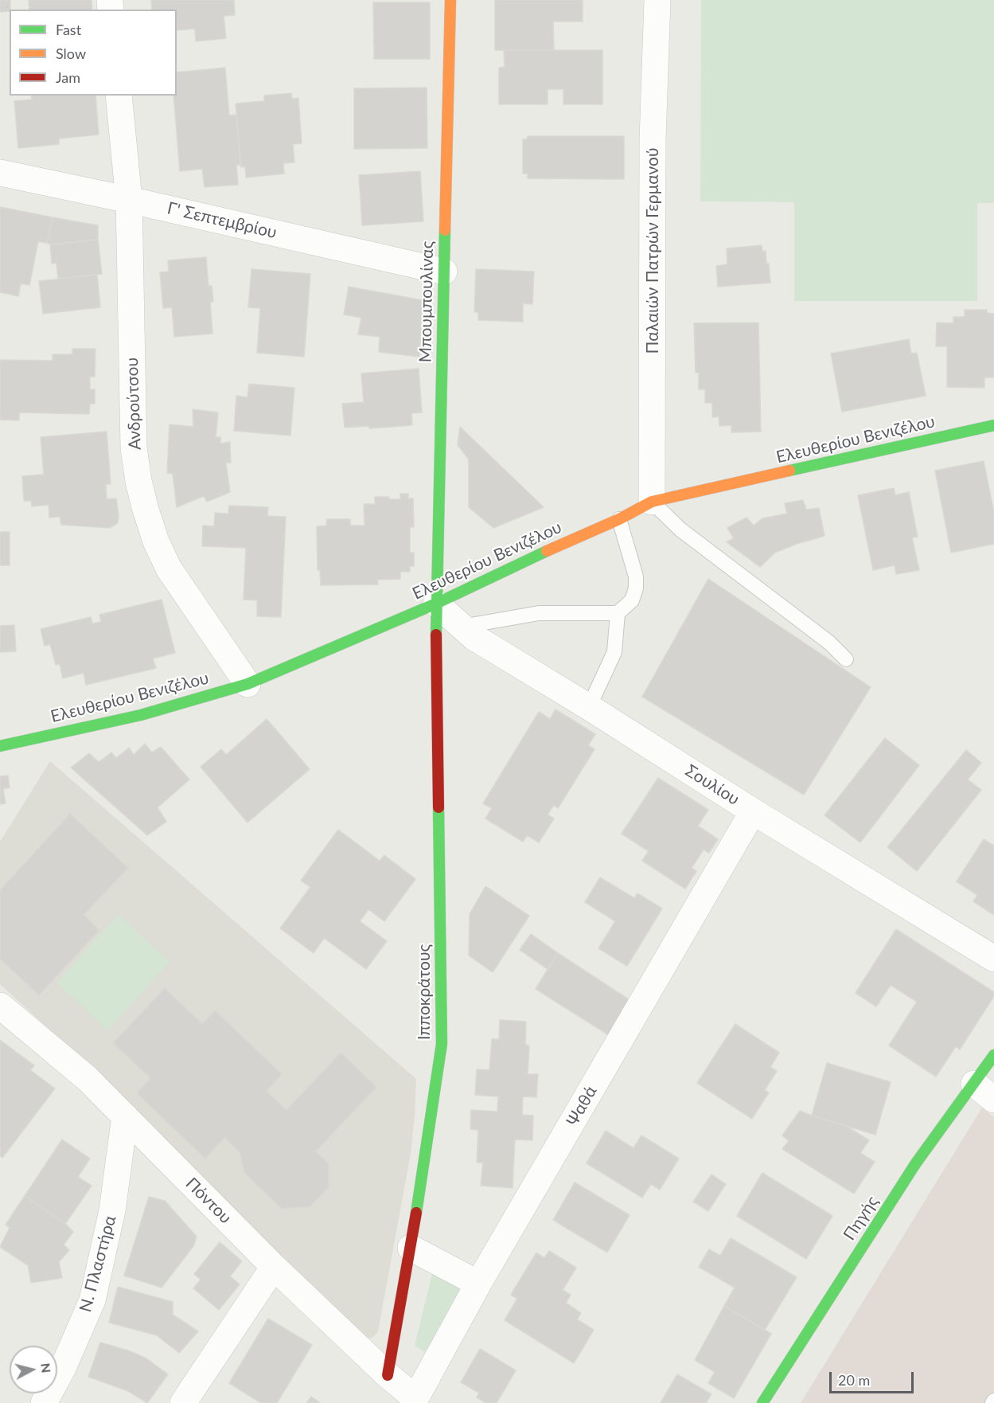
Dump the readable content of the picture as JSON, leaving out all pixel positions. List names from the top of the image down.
{
  "streets": {
    "main road": [
      "Μπουμπουλίνας",
      "Ελευθερίου Βενιζέλου",
      "Ιπποκράτους",
      "Πηγής"
    ],
    "street": [
      "Γ' Σεπτεμβρίου",
      "Παλαιών Πατρών Γερμανού",
      "Ανδρούτσου",
      "Σουλίου",
      "Ψαθά",
      "Πόντου",
      "Ν. Πλαστήρα"
    ]
  },
  "crossings": [
    ["Γ' Σεπτεμβρίου", "Μπουμπουλίνας"],
    ["Γ' Σεπτεμβρίου", "Ανδρούτσου"],
    ["Παλαιών Πατρών Γερμανού", "Ελευθερίου Βενιζέλου"],
    ["Μπουμπουλίνας", "Ελευθερίου Βενιζέλου"],
    ["Μπουμπουλίνας", "Σουλίου"],
    ["Μπουμπουλίνας", "Ιπποκράτους"],
    ["Ανδρούτσου", "Ελευθερίου Βενιζέλου"],
    ["Ελευθερίου Βενιζέλου", "Σουλίου"],
    ["Ελευθερίου Βενιζέλου", "Ιπποκράτους"],
    ["Σουλίου", "Ιπποκράτους"],
    ["Σουλίου", "Ψαθά"],
    ["Ιπποκράτους", "Πόντου"],
    ["Ψαθά", "Πόντου"],
    ["Πόντου", "Ν. Πλαστήρα"]
  ],
  "legend": ["Fast", "Slow", "Jam"],
  "scale_bar": "20 m",
  "north": "right"
}
